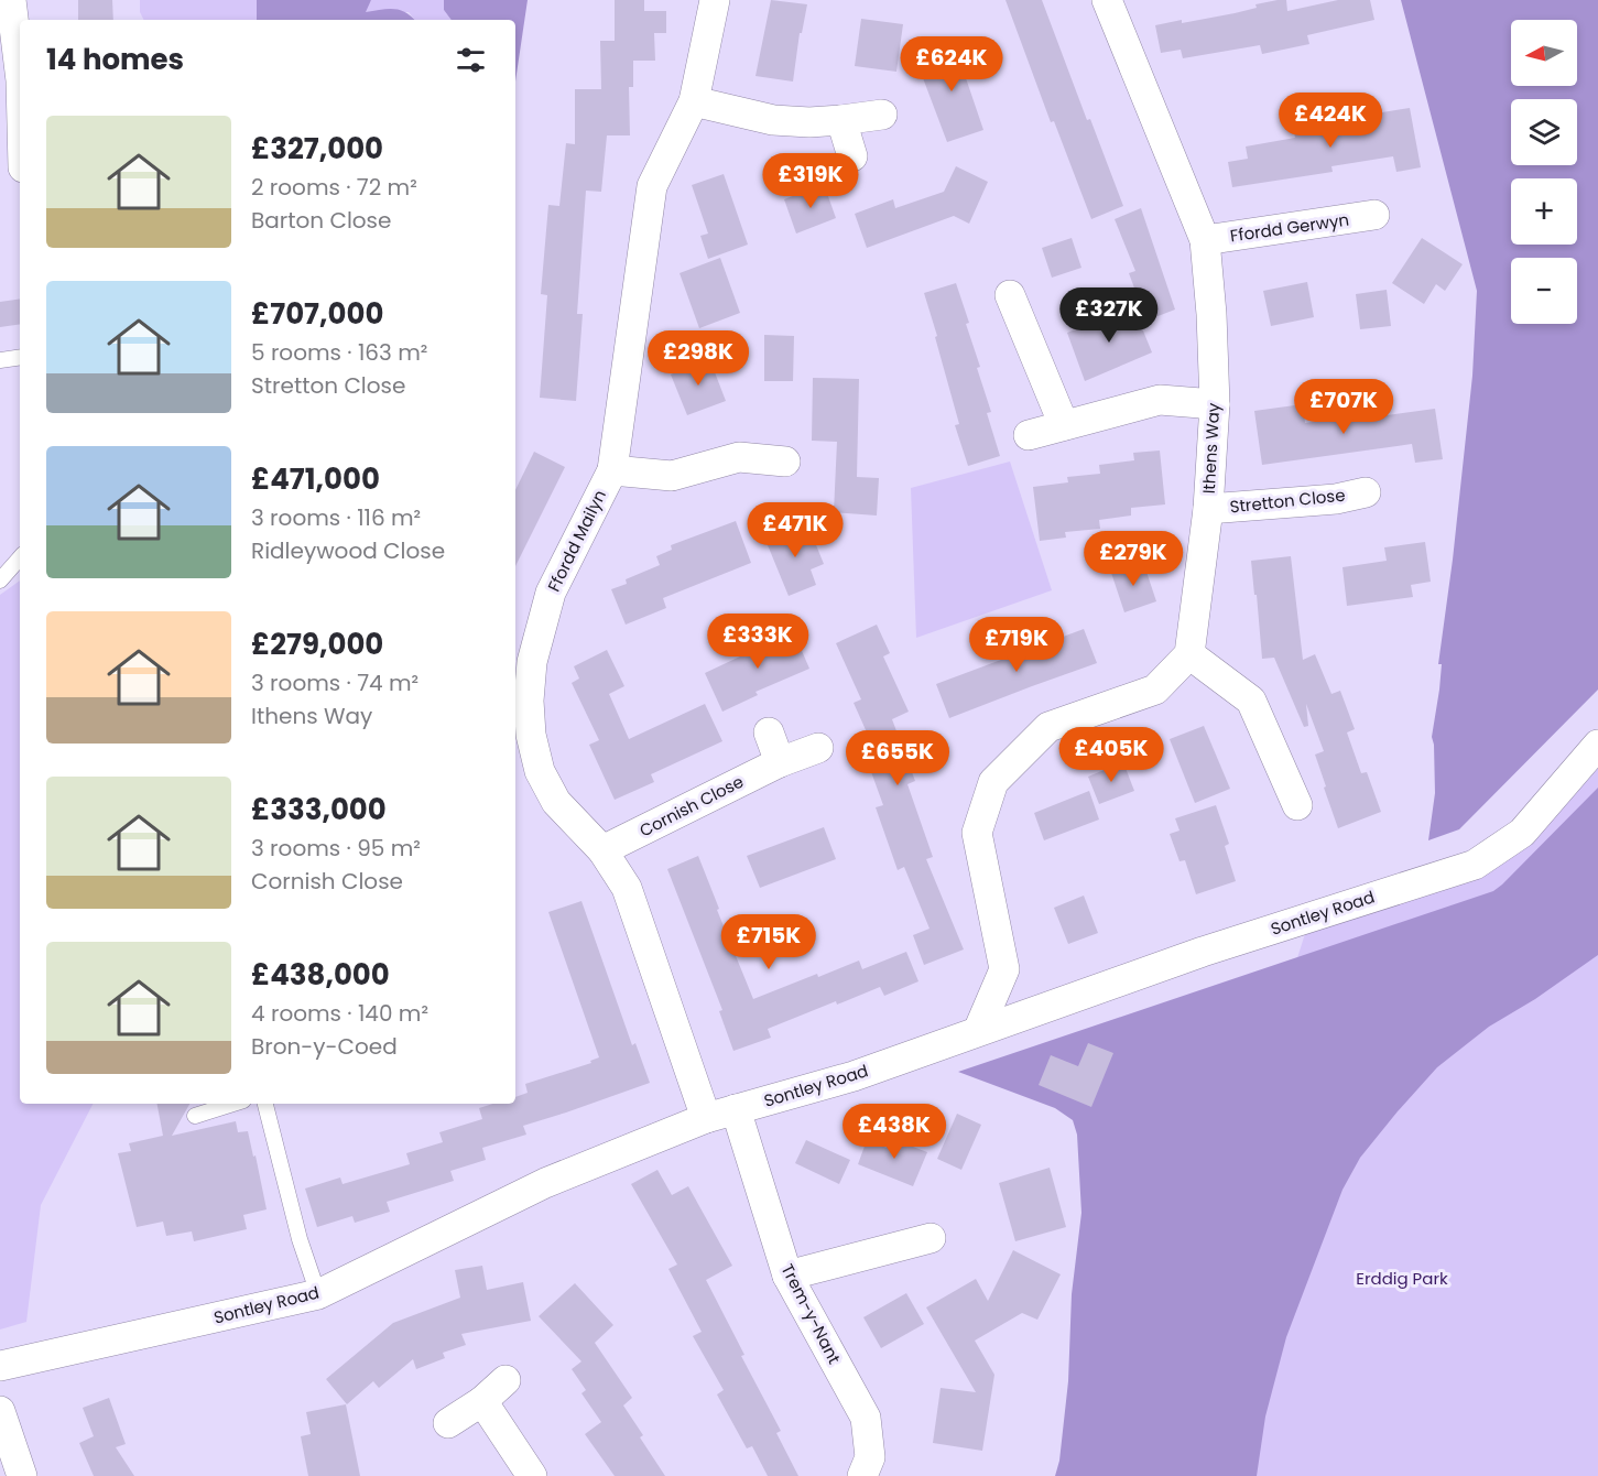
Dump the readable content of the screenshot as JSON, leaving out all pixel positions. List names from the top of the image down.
{
  "streets": {
    "street": [
      "Ffordd Gerwyn",
      "Ithens Way",
      "Stretton Close",
      "Ffordd Mailyn",
      "Cornish Close",
      "Sontley Road",
      "Trem-y-Nant"
    ]
  },
  "crossings": [
    ["Ffordd Gerwyn", "Ithens Way"],
    ["Ithens Way", "Stretton Close"],
    ["Ffordd Mailyn", "Cornish Close"],
    ["Ffordd Mailyn", "Sontley Road"],
    ["Sontley Road", "Trem-y-Nant"]
  ],
  "parks": ["Erddig Park"],
  "north": "left",
  "page": {
    "map_buttons": ["+", "−"],
    "heading": "14 homes",
    "price": [
      "£624K",
      "£424K",
      "£319K",
      "£327K",
      "£298K",
      "£707K",
      "£471K",
      "£279K",
      "£333K",
      "£719K",
      "£405K",
      "£655K",
      "£715K",
      "£438K"
    ],
    "list": [
      {
        "name": "£327,000",
        "note": "2 rooms · 72 m² · Barton Close"
      },
      {
        "name": "£707,000",
        "note": "5 rooms · 163 m² · Stretton Close"
      },
      {
        "name": "£471,000",
        "note": "3 rooms · 116 m² · Ridleywood Close"
      },
      {
        "name": "£279,000",
        "note": "3 rooms · 74 m² · Ithens Way"
      },
      {
        "name": "£333,000",
        "note": "3 rooms · 95 m² · Cornish Close"
      },
      {
        "name": "£438,000",
        "note": "4 rooms · 140 m² · Bron-y-Coed"
      }
    ]
  }
}
